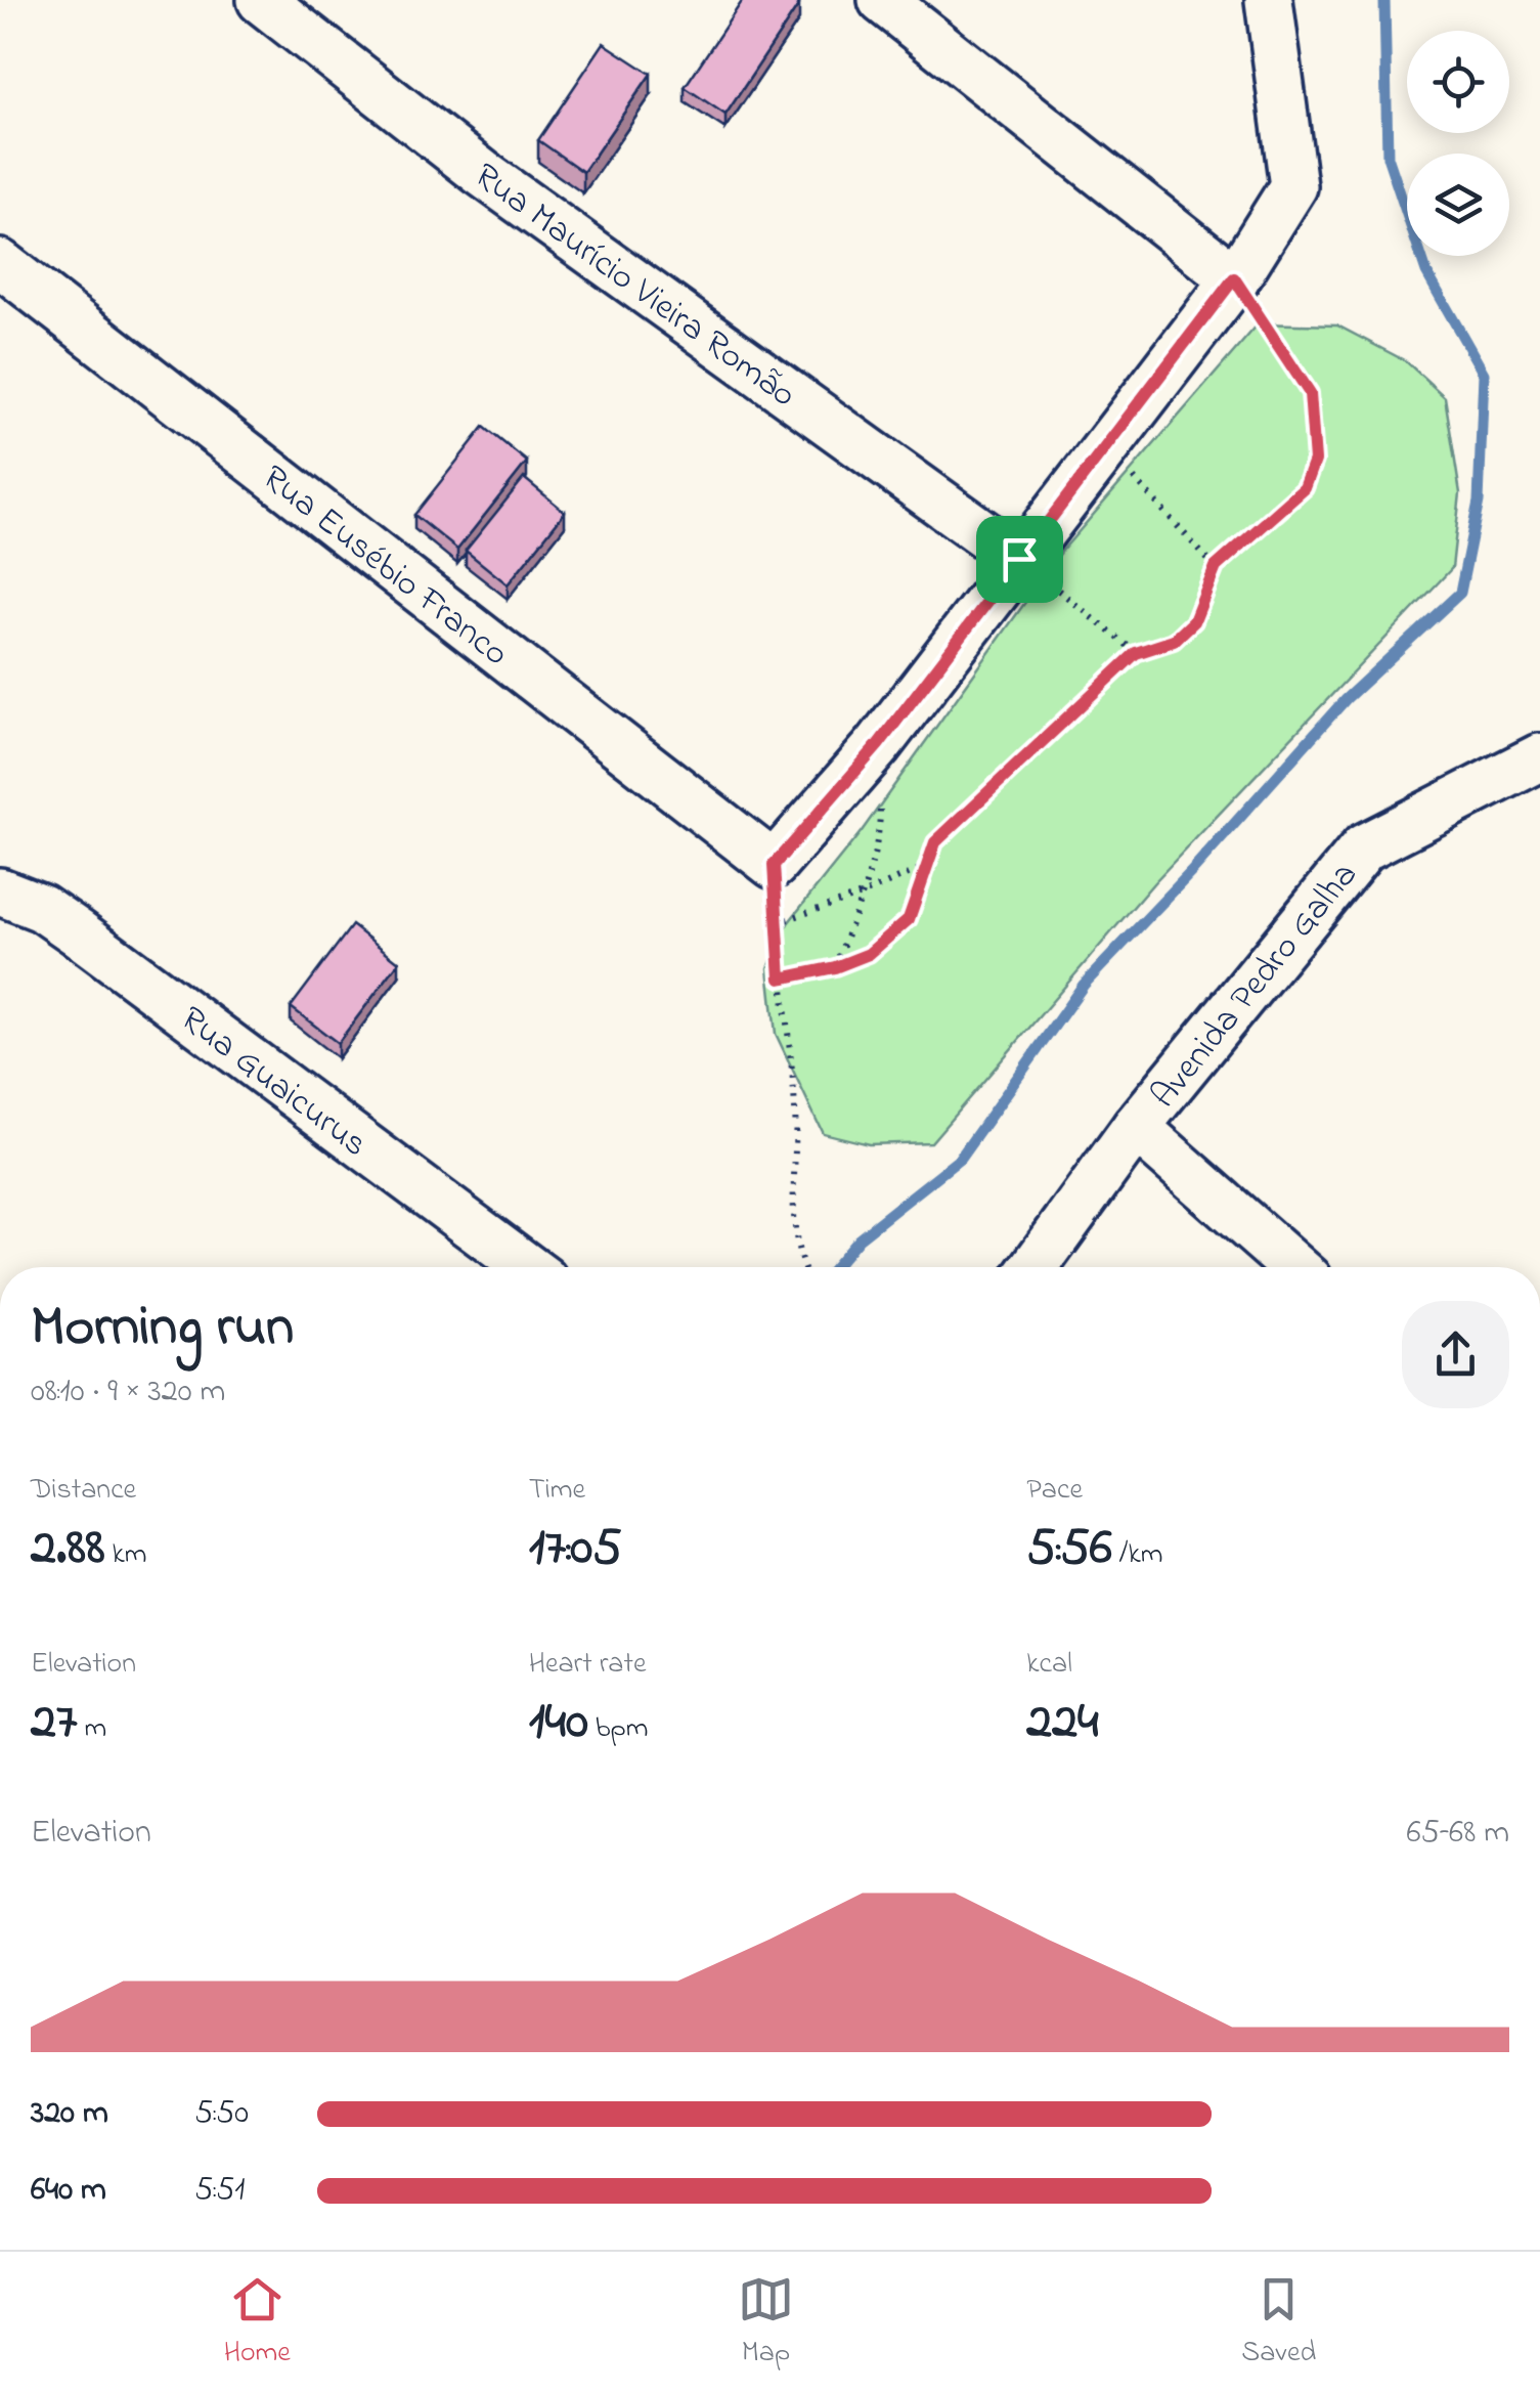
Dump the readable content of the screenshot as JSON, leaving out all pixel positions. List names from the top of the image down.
{
  "streets": {
    "street": [
      "Rua Maurício Vieira Romão",
      "Rua Eusébio Franco",
      "Avenida Pedro Galha",
      "Rua Guaicurus"
    ]
  },
  "page": {
    "heading": ["Morning run", "08:10 · 9 × 320 m"],
    "stats": [
      ["Distance", "2.88 km"],
      ["Time", "17:05"],
      ["Pace", "5:56 /km"],
      ["Elevation", "27 m"],
      ["Heart rate", "140 bpm"],
      ["kcal", "224"]
    ],
    "chart": ["Elevation", "65–68 m"],
    "list": [
      {
        "name": "320 m",
        "note": "5:50"
      },
      {
        "name": "640 m",
        "note": "5:51"
      }
    ],
    "tabs": ["Home", "Map", "Saved"]
  }
}
